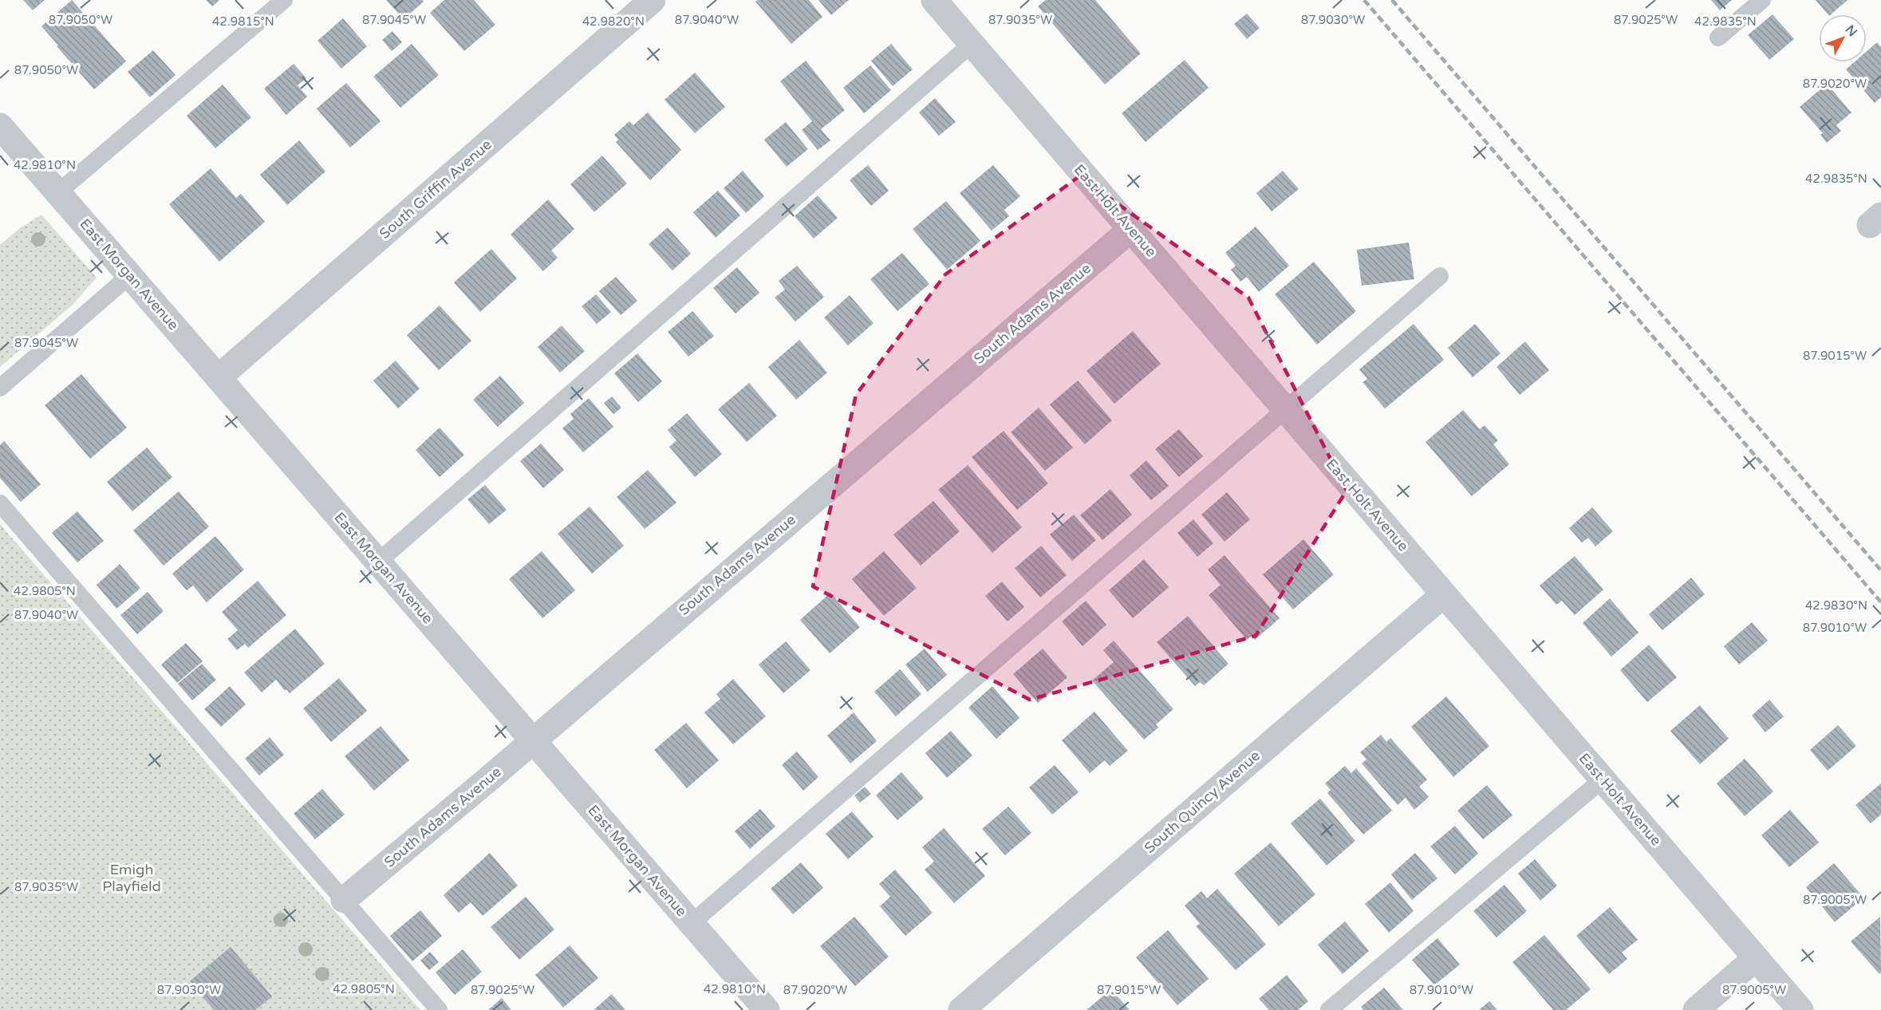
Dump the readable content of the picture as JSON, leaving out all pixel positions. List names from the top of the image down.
{
  "streets": {
    "street": [
      "South Griffin Avenue",
      "East Holt Avenue",
      "East Morgan Avenue",
      "South Adams Avenue",
      "South Quincy Avenue"
    ]
  },
  "crossings": [
    ["South Griffin Avenue", "East Morgan Avenue"],
    ["East Holt Avenue", "South Adams Avenue"],
    ["East Holt Avenue", "South Quincy Avenue"],
    ["East Morgan Avenue", "South Adams Avenue"]
  ],
  "parks": ["Emigh Playfield"],
  "north": "top right",
  "coordinates": [
    "87.9050°W",
    "87.9045°W",
    "87.9040°W",
    "87.9035°W",
    "87.9030°W",
    "87.9025°W",
    "42.9835°N",
    "42.9815°N",
    "42.9820°N",
    "87.9020°W",
    "42.9810°N",
    "87.9015°W",
    "42.9805°N",
    "42.9830°N",
    "87.9010°W",
    "87.9005°W"
  ]
}
